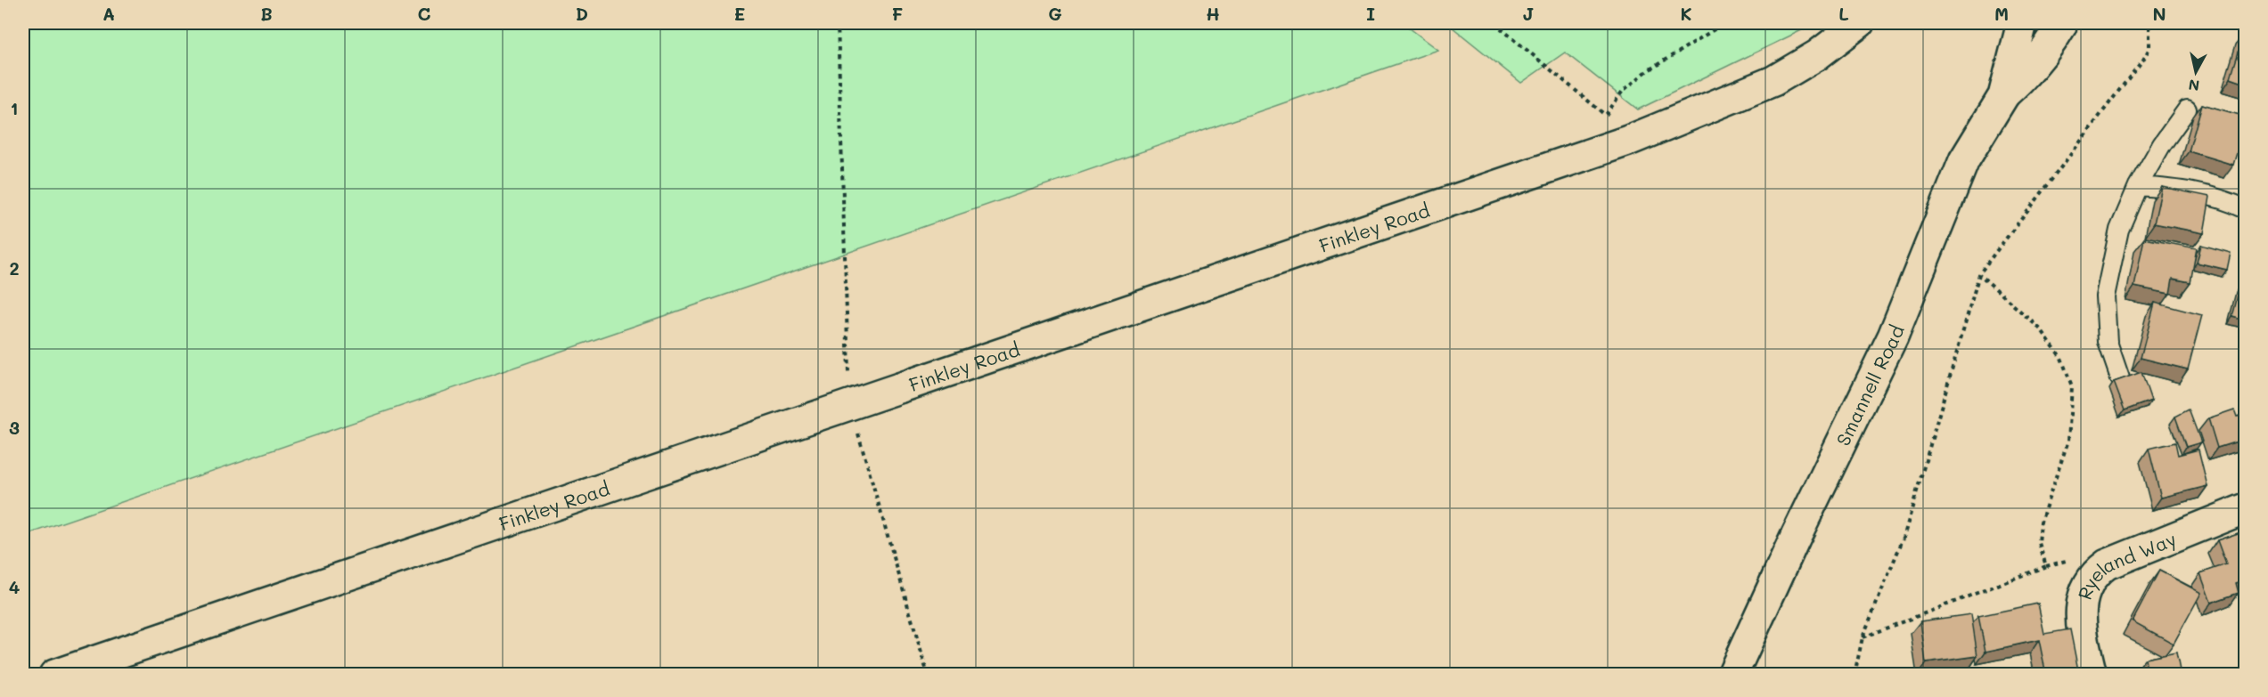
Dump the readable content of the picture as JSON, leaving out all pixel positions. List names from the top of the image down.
{
  "streets": {
    "street": ["Finkley Road", "Smannell Road", "Ryeland Way"]
  },
  "north": "bottom",
  "grid": {
    "columns": [
      "A",
      "B",
      "C",
      "D",
      "E",
      "F",
      "G",
      "H",
      "I",
      "J",
      "K",
      "L",
      "M",
      "N"
    ],
    "rows": [
      "1",
      "2",
      "3",
      "4"
    ]
  }
}
